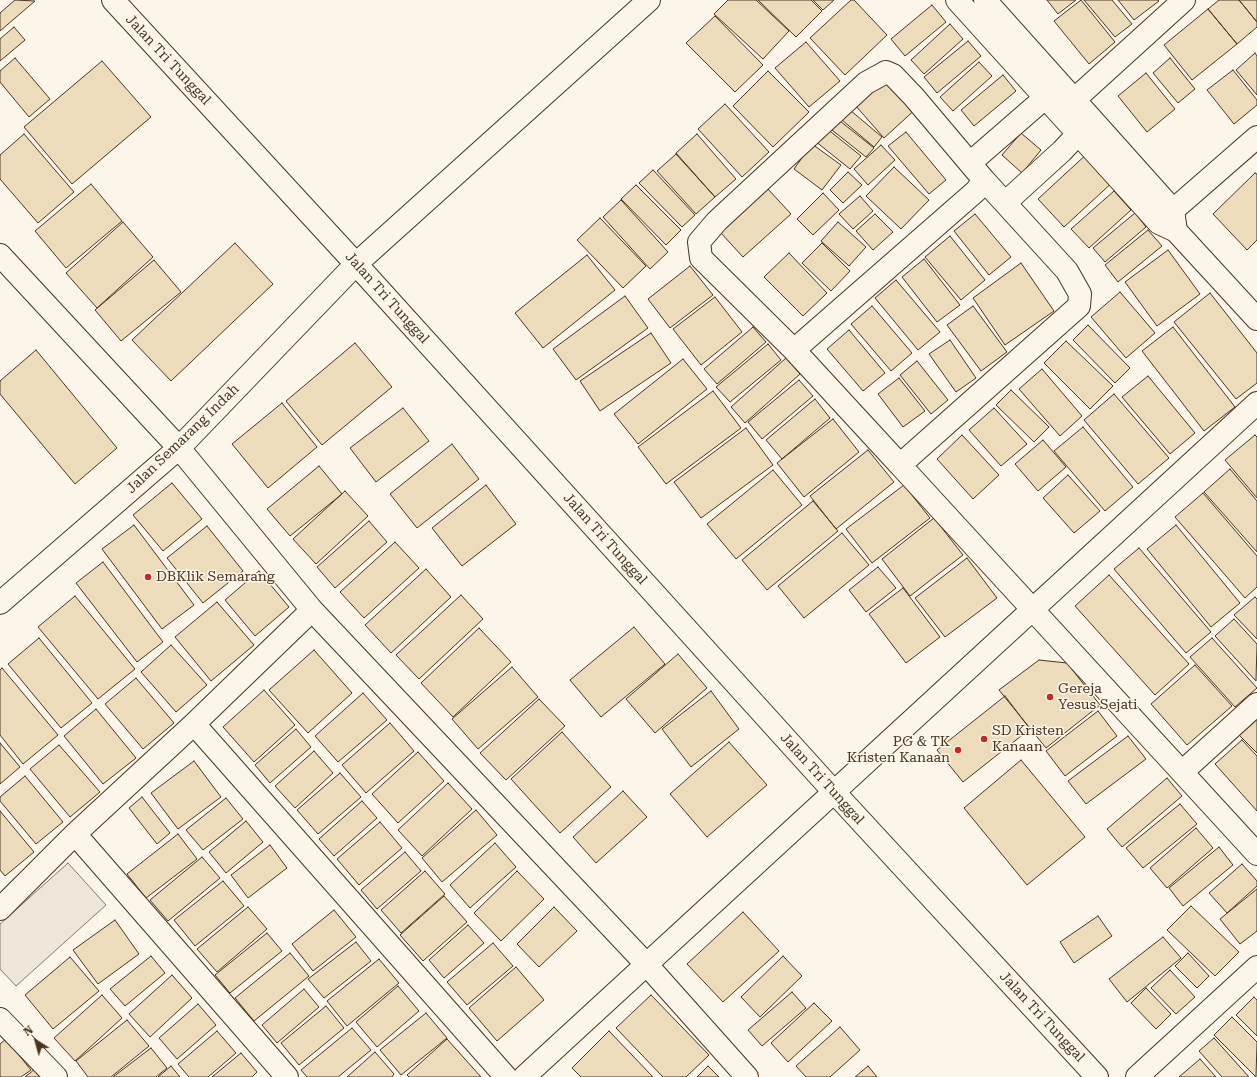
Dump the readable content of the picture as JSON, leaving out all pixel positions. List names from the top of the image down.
{
  "streets": {
    "street": ["Jalan Tri Tunggal", "Jalan Semarang Indah"]
  },
  "crossings": [
    ["Jalan Tri Tunggal", "Jalan Semarang Indah"]
  ],
  "places": [
    "DBKlik Semarang",
    "Gereja Yesus Sejati",
    "SD Kristen Kanaan",
    "PG & TK Kristen Kanaan"
  ],
  "north": "top left"
}
